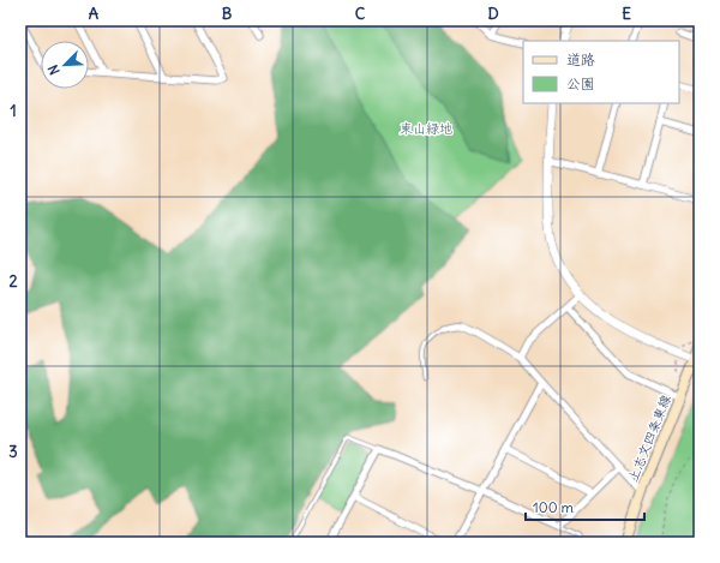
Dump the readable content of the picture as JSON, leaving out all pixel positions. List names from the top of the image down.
{
  "streets": {
    "main road": ["上志文四条東線"]
  },
  "parks": ["東山緑地"],
  "legend": ["道路", "公園"],
  "scale_bar": "100 m",
  "north": "bottom left",
  "grid": {
    "columns": [
      "A",
      "B",
      "C",
      "D",
      "E"
    ],
    "rows": ["1", "2", "3"]
  }
}
